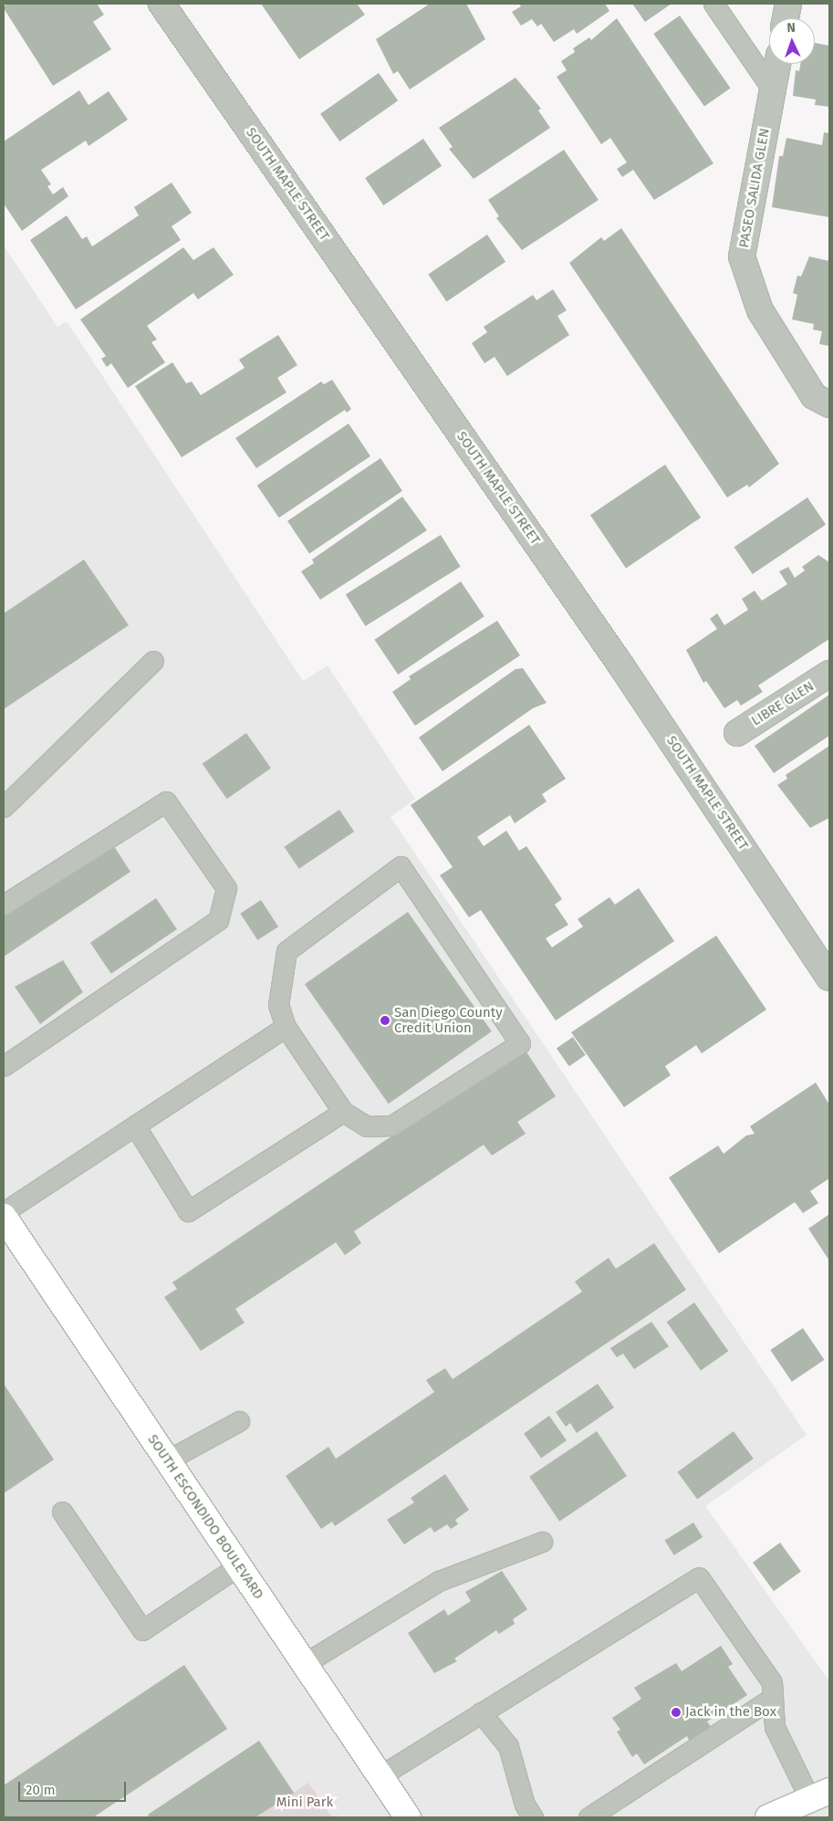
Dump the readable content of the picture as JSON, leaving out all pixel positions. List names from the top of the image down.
{
  "streets": {
    "main road": ["SOUTH ESCONDIDO BOULEVARD"],
    "street": ["SOUTH MAPLE STREET", "PASEO SALIDA GLEN", "LIBRE GLEN"]
  },
  "parks": ["Mini Park"],
  "places": ["San Diego County Credit Union", "Jack in the Box"],
  "scale_bar": "20 m",
  "north": "top"
}
